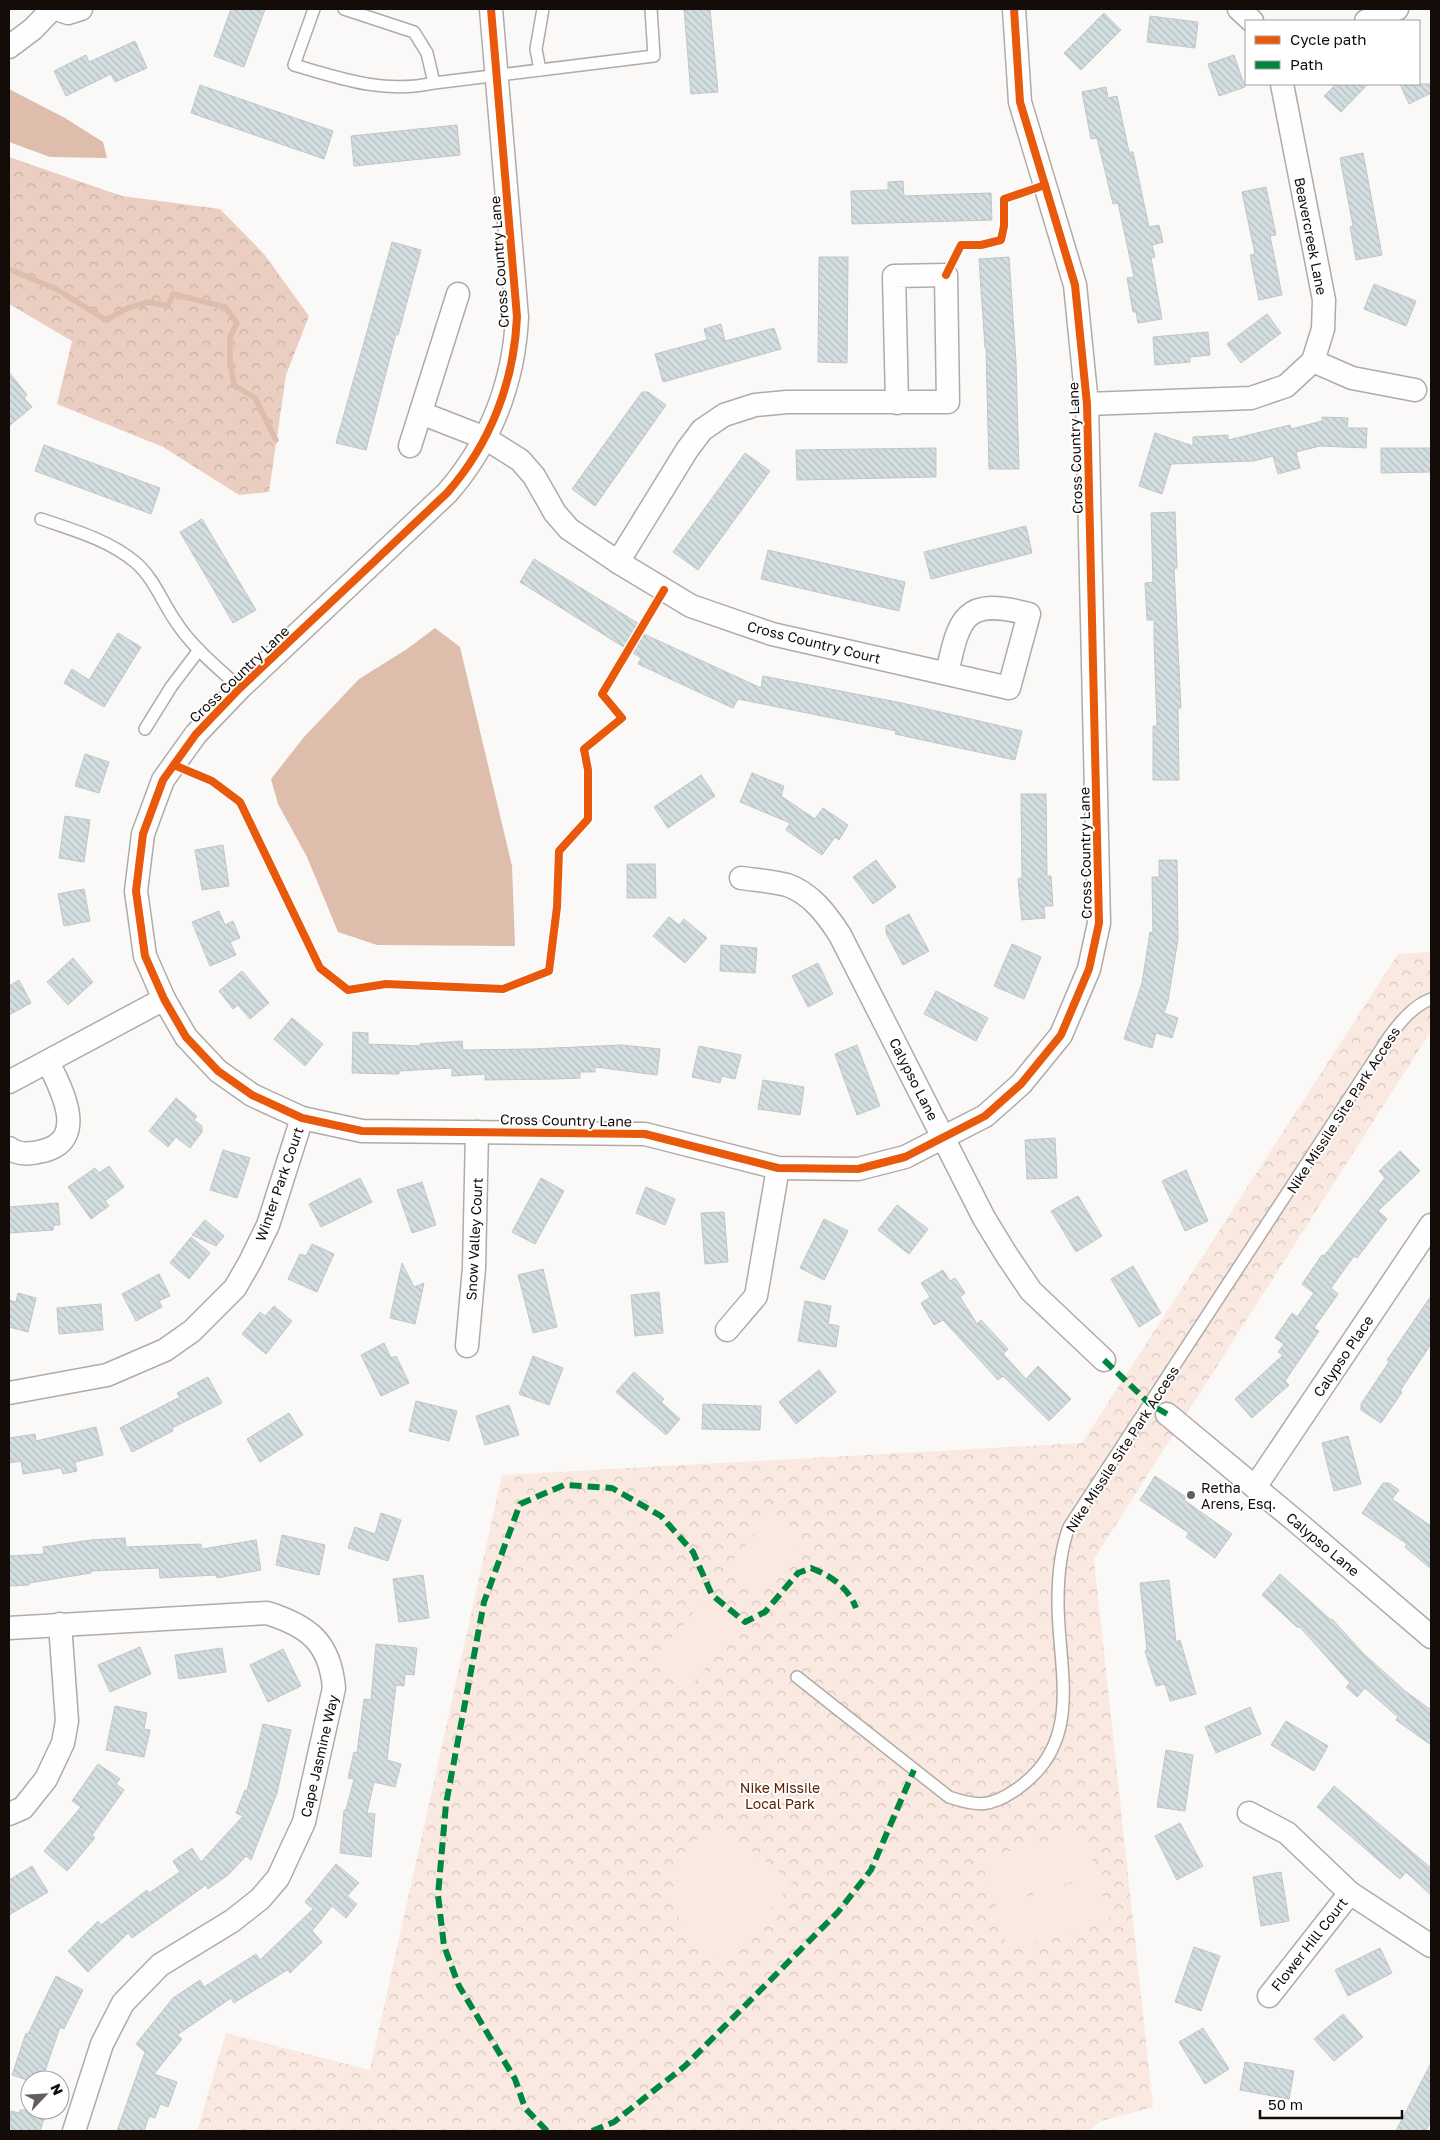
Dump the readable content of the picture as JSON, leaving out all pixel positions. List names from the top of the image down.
{
  "streets": {
    "street": [
      "Beavercreek Lane",
      "Cross Country Lane",
      "Cross Country Court",
      "Calypso Lane",
      "Winter Park Court",
      "Snow Valley Court",
      "Calypso Place",
      "Cape Jasmine Way",
      "Flower Hill Court"
    ],
    "lane": ["Nike Missile Site Park Access"]
  },
  "crossings": [
    ["Beavercreek Lane", "Cross Country Lane"],
    ["Cross Country Lane", "Cross Country Court"],
    ["Cross Country Lane", "Calypso Lane"],
    ["Cross Country Lane", "Winter Park Court"],
    ["Cross Country Lane", "Snow Valley Court"],
    ["Calypso Lane", "Calypso Place"]
  ],
  "parks": ["Nike Missile Local Park"],
  "places": ["Retha Arens, Esq."],
  "legend": ["Cycle path", "Path"],
  "scale_bar": "50 m",
  "north": "top right"
}
